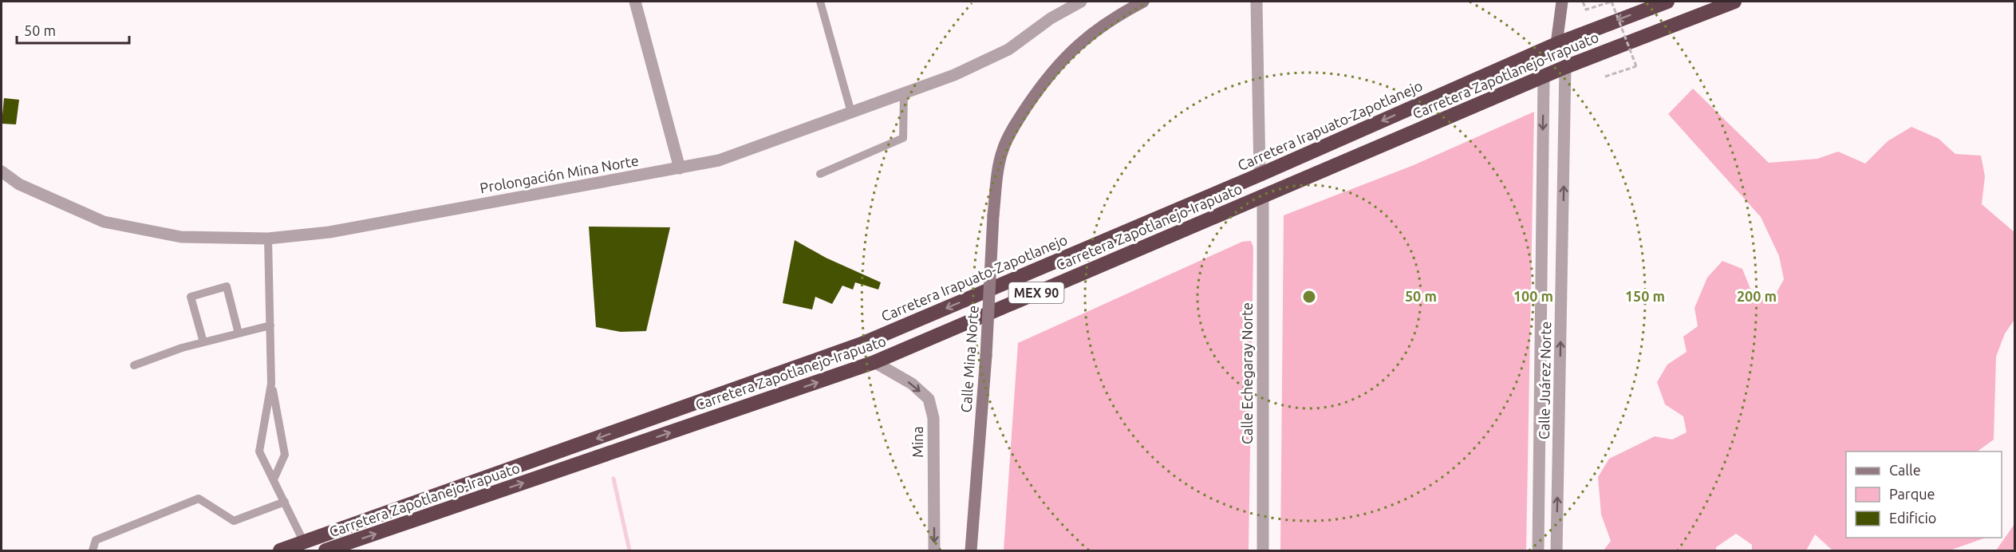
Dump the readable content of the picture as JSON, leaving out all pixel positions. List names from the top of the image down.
{
  "streets": {
    "highway": ["Carretera Zapotlanejo-Irapuato", "Carretera Irapuato-Zapotlanejo", "MEX 90"],
    "street": [
      "Prolongación Mina Norte",
      "Calle Mina Norte",
      "Calle Echegaray Norte",
      "Calle Juárez Norte",
      "Mina"
    ]
  },
  "crossings": [
    ["Carretera Zapotlanejo-Irapuato", "Calle Echegaray Norte"],
    ["Carretera Zapotlanejo-Irapuato", "Calle Juárez Norte"],
    ["Carretera Zapotlanejo-Irapuato", "Mina"]
  ],
  "one_way": ["Carretera Zapotlanejo-Irapuato", "Carretera Irapuato-Zapotlanejo", "Mina"],
  "legend": ["Calle", "Parque", "Edificio"],
  "scale_bar": "50 m",
  "rings": [
    "50 m",
    "100 m",
    "150 m",
    "200 m"
  ]
}
